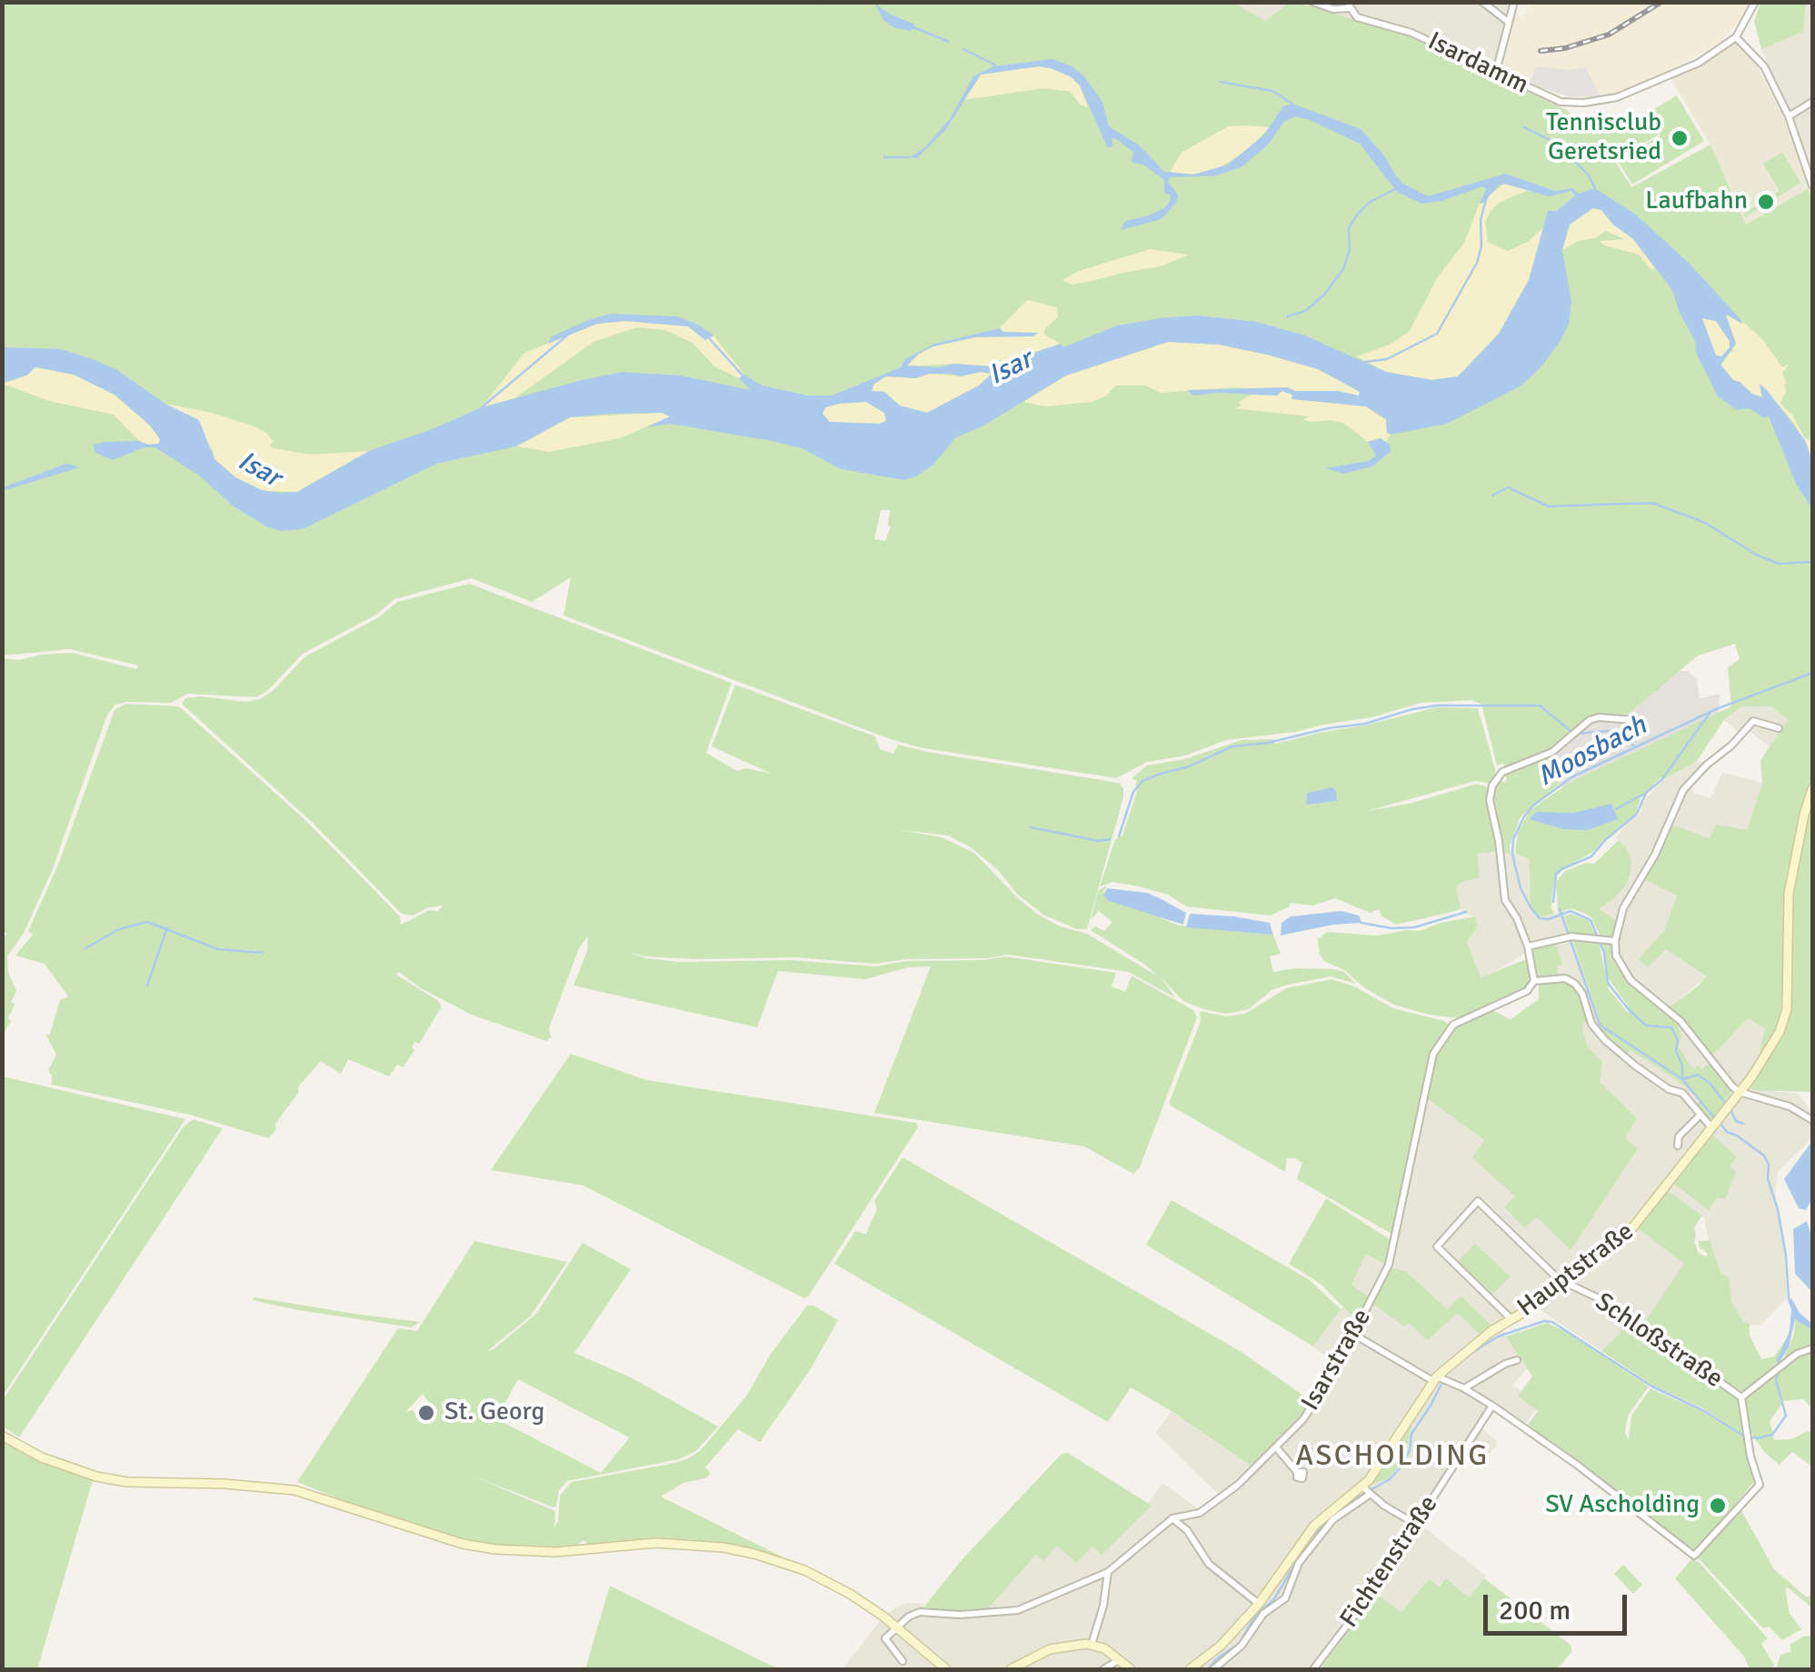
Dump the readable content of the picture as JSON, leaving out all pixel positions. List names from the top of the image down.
{
  "streets": {
    "main road": ["Hauptstraße"],
    "street": [
      "Isardamm",
      "Schloßstraße",
      "Isarstraße",
      "Fichtenstraße"
    ]
  },
  "crossings": [
    ["Hauptstraße", "Schloßstraße"],
    ["Schloßstraße", "Isarstraße"],
    ["Schloßstraße", "Fichtenstraße"]
  ],
  "districts": ["ASCHOLDING"],
  "water": ["Isar", "Moosbach"],
  "places": [
    "Tennisclub Geretsried",
    "Laufbahn",
    "St. Georg",
    "SV Ascholding"
  ],
  "scale_bar": "200 m"
}
